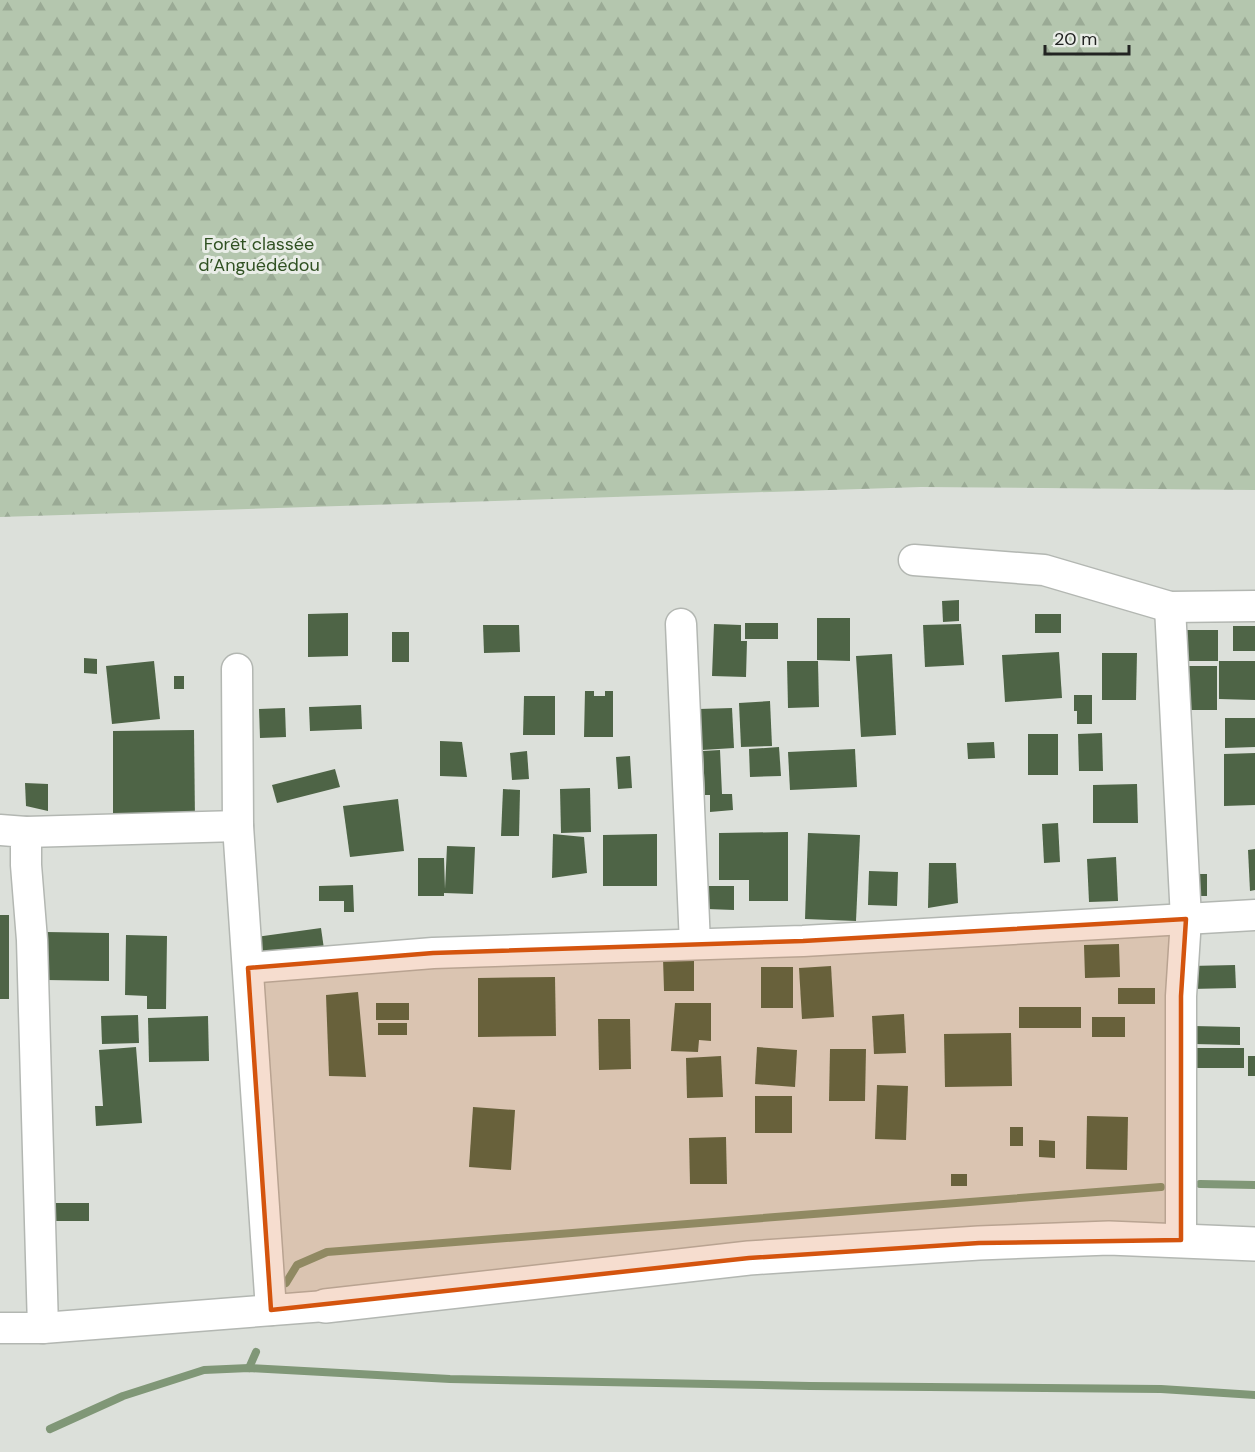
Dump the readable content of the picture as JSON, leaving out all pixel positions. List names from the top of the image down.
{
  "parks": ["Forêt classée d’Anguédédou"],
  "scale_bar": "20 m"
}
